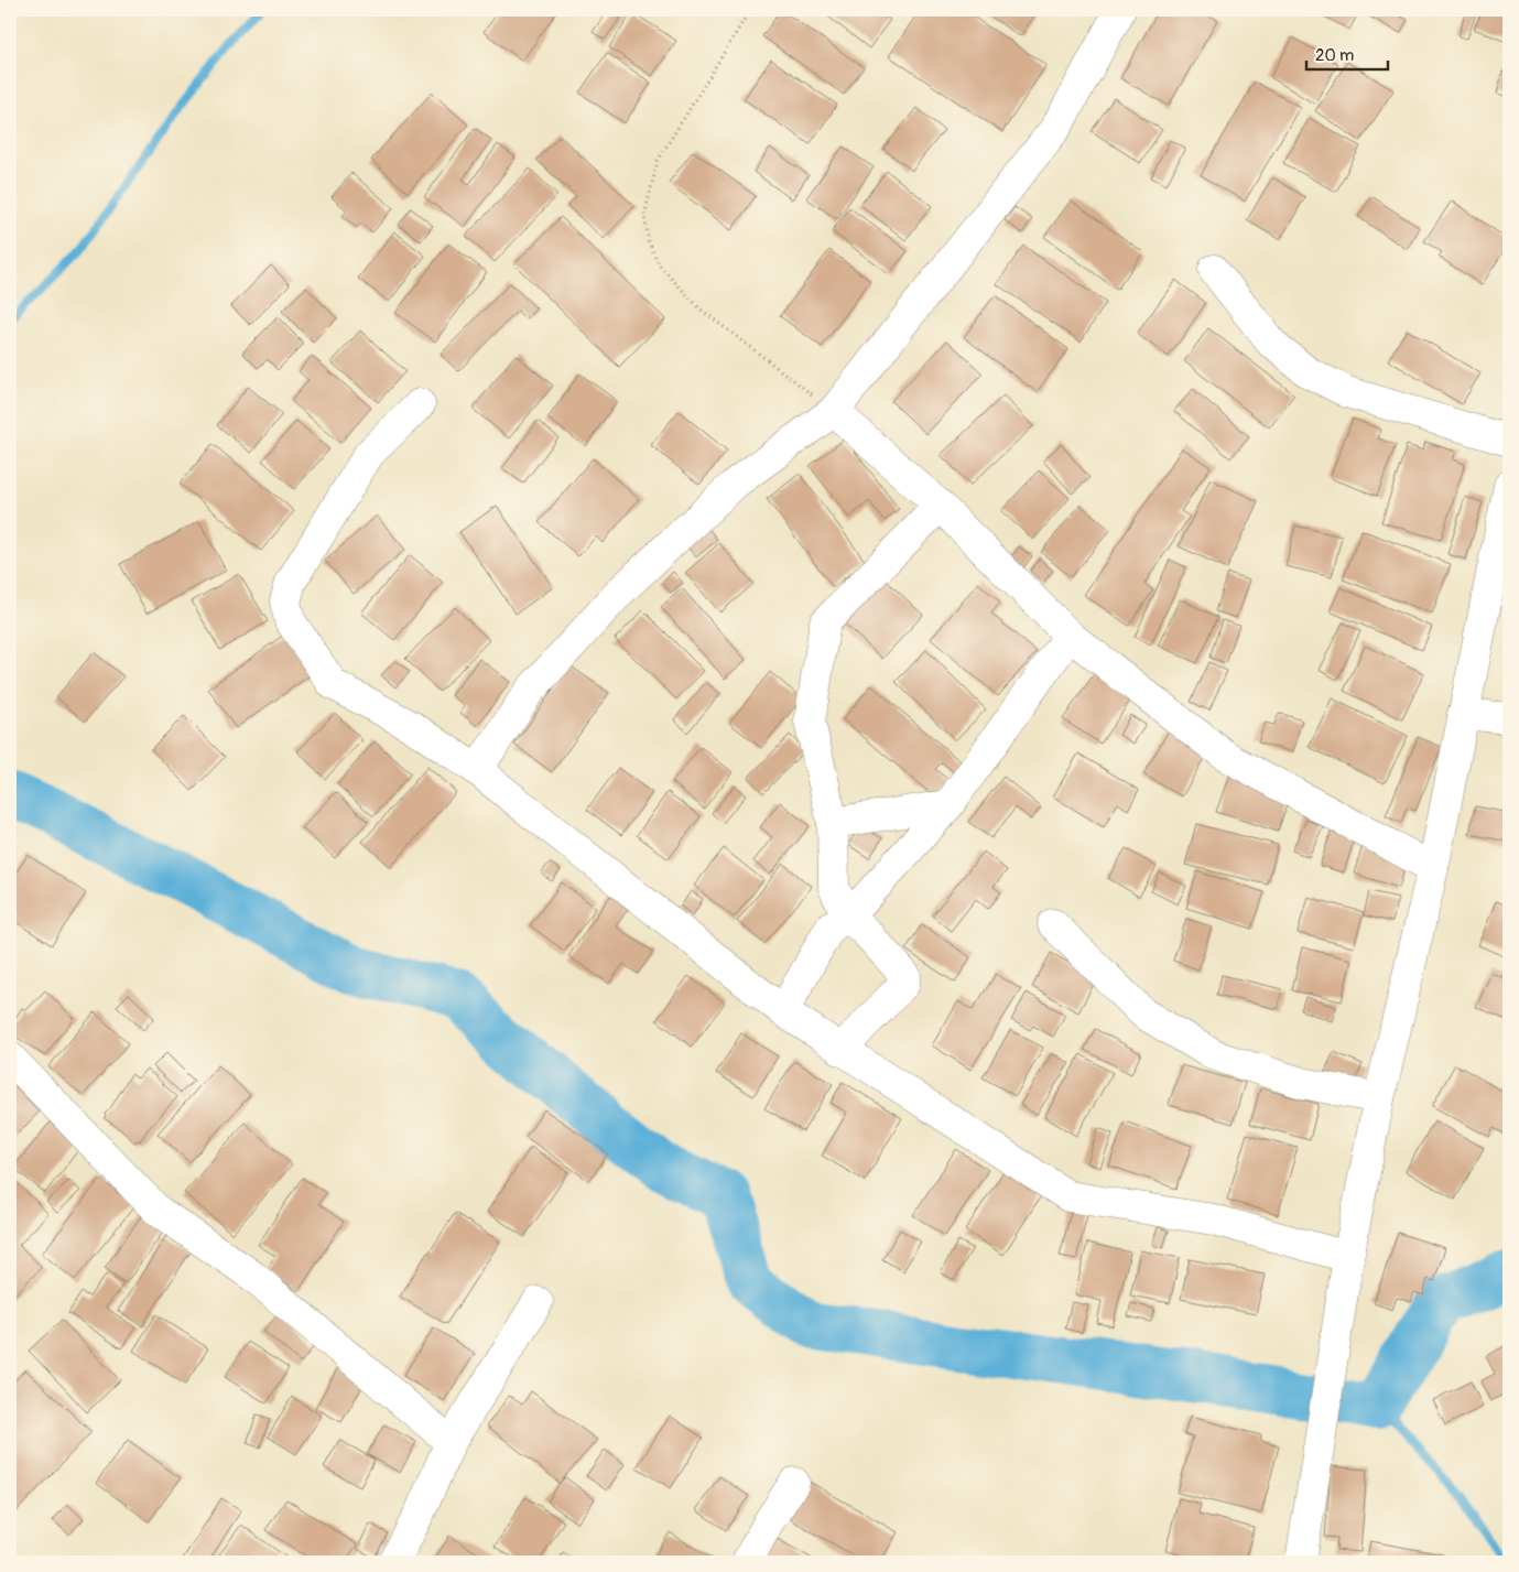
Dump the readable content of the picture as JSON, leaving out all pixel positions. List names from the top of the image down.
{
  "scale_bar": "20 m"
}
